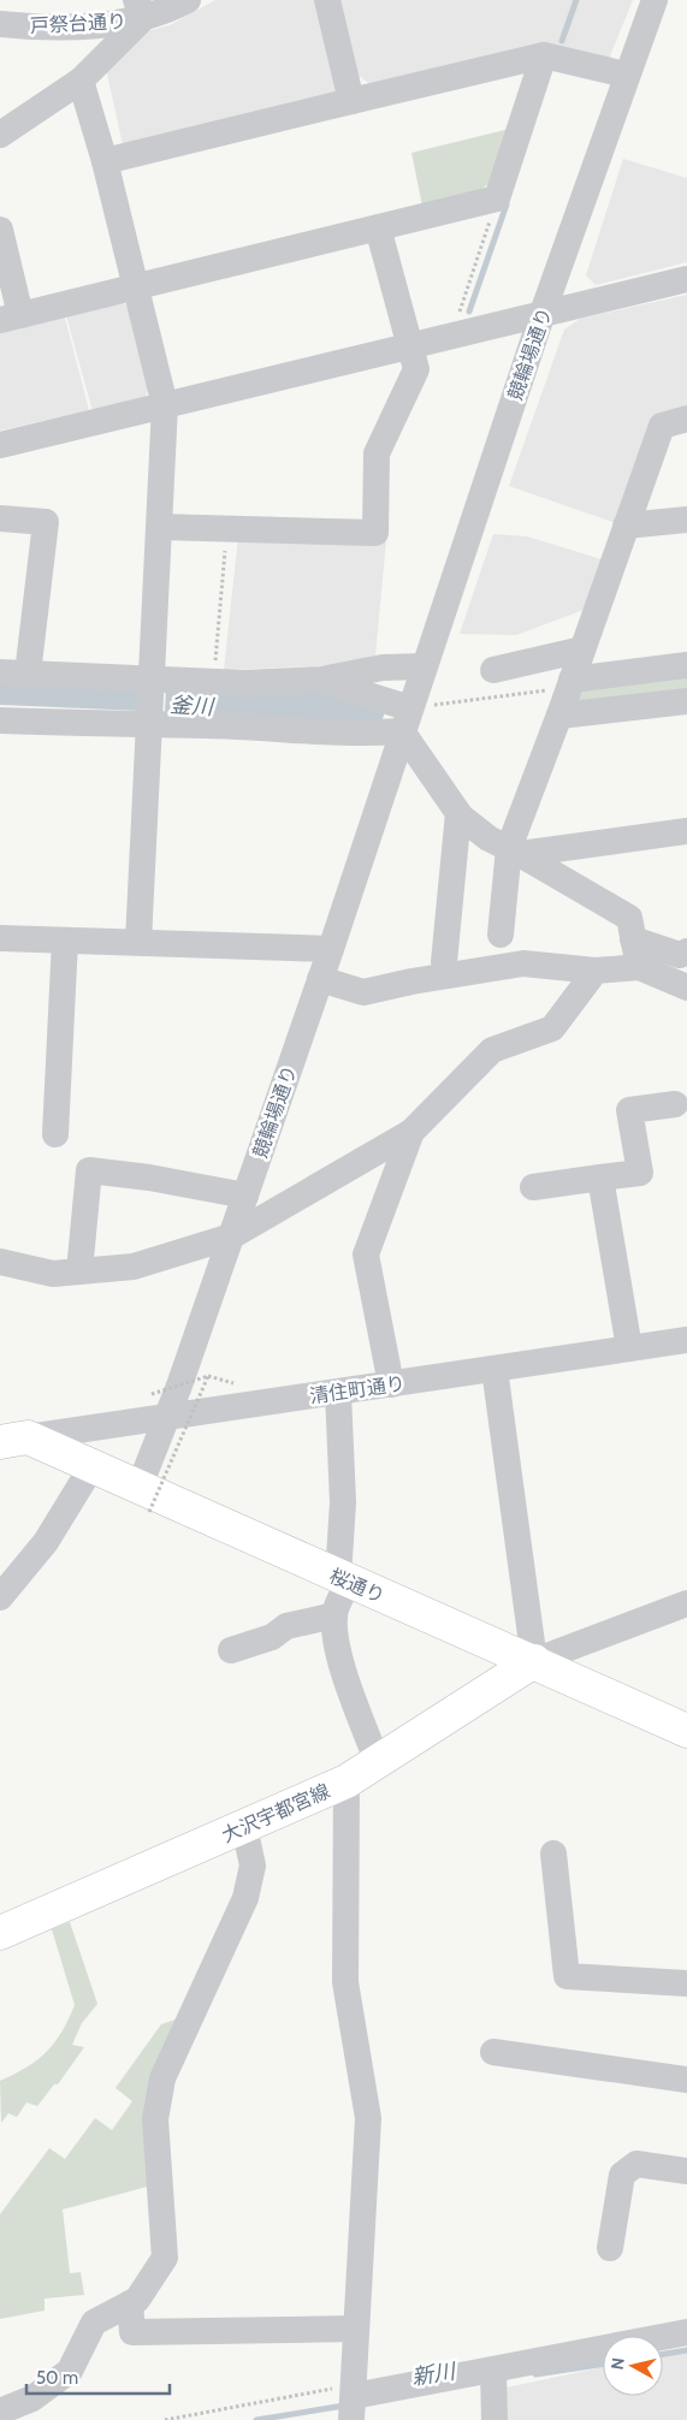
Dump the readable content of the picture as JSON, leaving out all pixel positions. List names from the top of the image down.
{
  "streets": {
    "main road": ["桜通り", "大沢宇都宮線"],
    "street": ["戸祭台通り", "競輪場通り", "清住町通り"]
  },
  "crossings": [
    ["競輪場通り", "清住町通り"],
    ["競輪場通り", "桜通り"],
    ["清住町通り", "桜通り"],
    ["桜通り", "大沢宇都宮線"]
  ],
  "water": ["釜川", "新川"],
  "scale_bar": "50 m",
  "north": "left"
}
